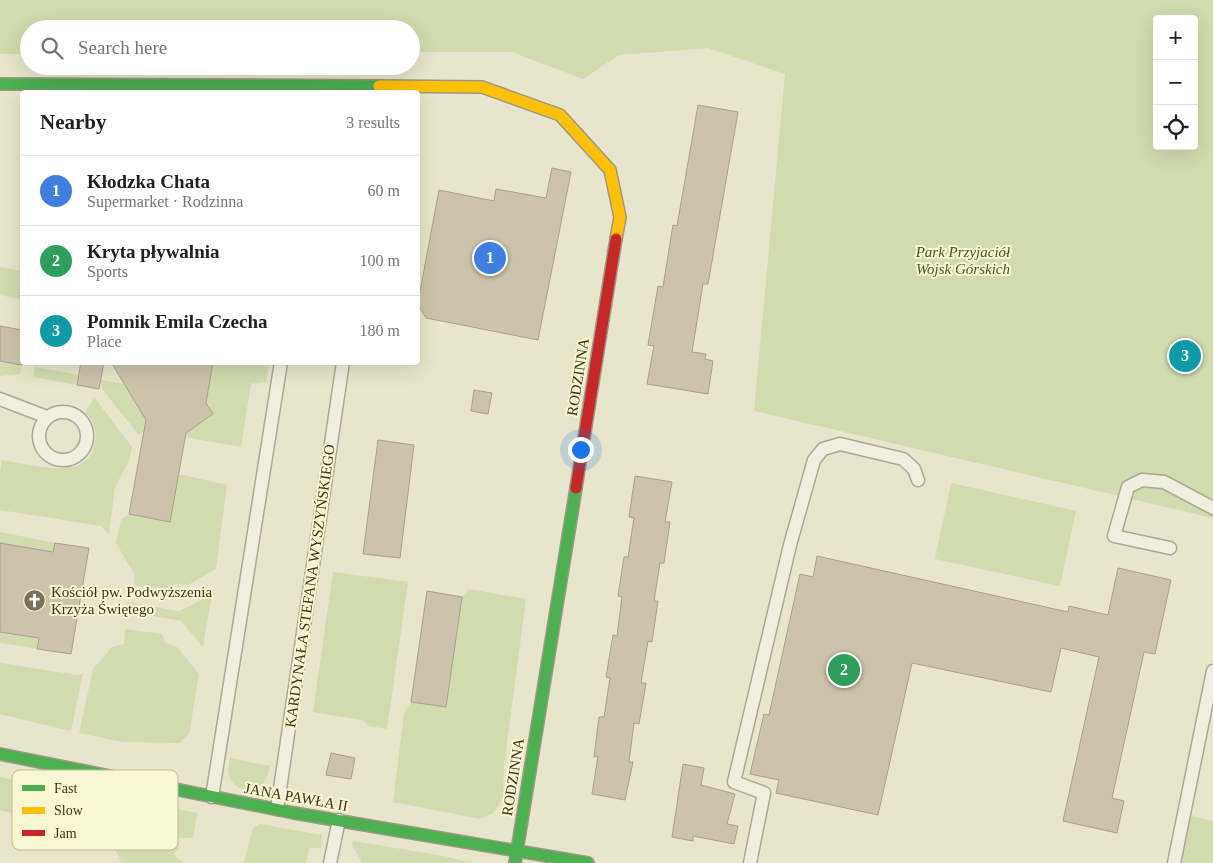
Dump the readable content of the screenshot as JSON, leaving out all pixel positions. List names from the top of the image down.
{
  "streets": {
    "street": ["RODZINNA", "JANA PAWŁA II"],
    "lane": ["KARDYNAŁA STEFANA WYSZYŃSKIEGO"]
  },
  "crossings": [
    ["RODZINNA", "JANA PAWŁA II"],
    ["KARDYNAŁA STEFANA WYSZYŃSKIEGO", "JANA PAWŁA II"]
  ],
  "parks": ["Park Przyjaciół Wojsk Górskich"],
  "places": {
    "church": ["Kościół pw. Podwyższenia Krzyża Świętego"]
  },
  "legend": ["Fast", "Slow", "Jam"],
  "page": {
    "map_buttons": ["+", "−"],
    "search": "Search here",
    "heading": ["Nearby", "3 results"],
    "list": [
      {
        "mark": "1",
        "name": "Kłodzka Chata",
        "note": "Supermarket · Rodzinna",
        "value": "60 m"
      },
      {
        "mark": "2",
        "name": "Kryta pływalnia",
        "note": "Sports",
        "value": "100 m"
      },
      {
        "mark": "3",
        "name": "Pomnik Emila Czecha",
        "note": "Place",
        "value": "180 m"
      }
    ],
    "pins": ["1", "3", "2"]
  }
}
